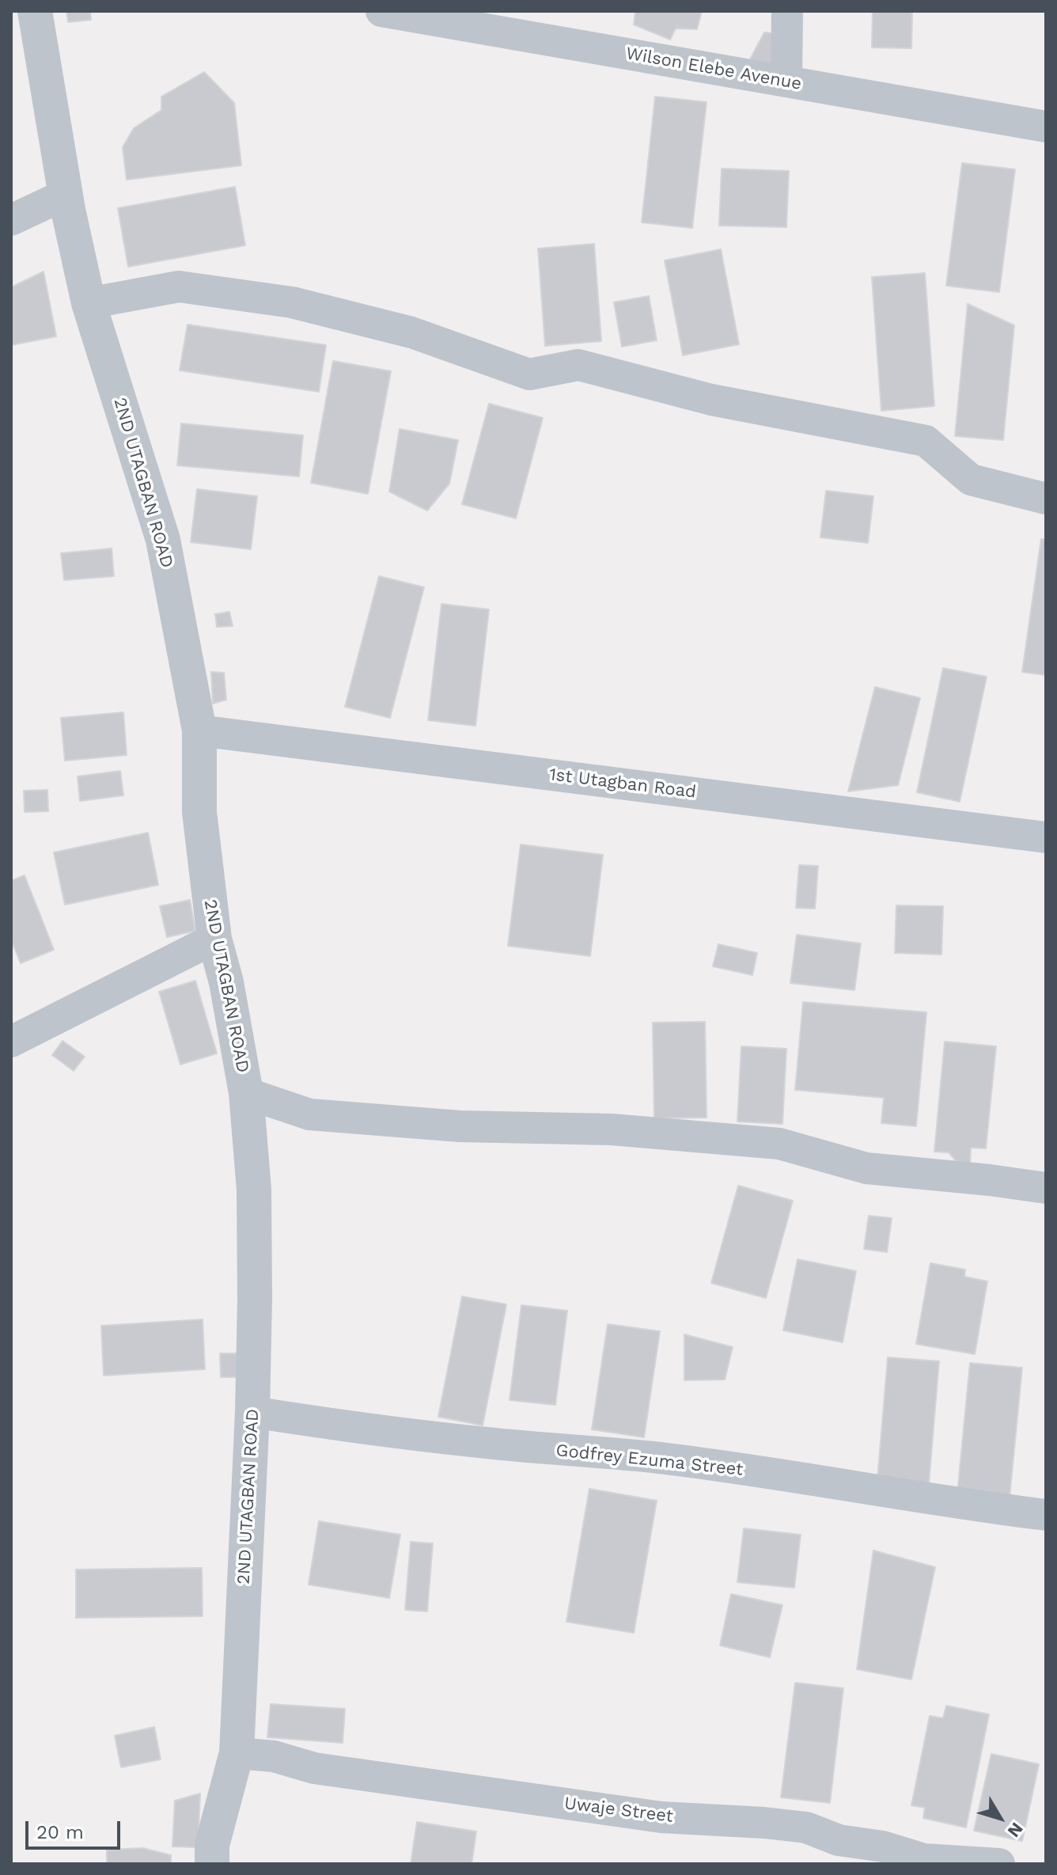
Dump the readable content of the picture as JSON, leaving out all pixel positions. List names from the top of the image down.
{
  "streets": {
    "street": [
      "Wilson Elebe Avenue",
      "2ND UTAGBAN ROAD",
      "1st Utagban Road",
      "Godfrey Ezuma Street",
      "Uwaje Street"
    ]
  },
  "crossings": [
    ["2ND UTAGBAN ROAD", "1st Utagban Road"],
    ["2ND UTAGBAN ROAD", "Godfrey Ezuma Street"],
    ["2ND UTAGBAN ROAD", "Uwaje Street"]
  ],
  "scale_bar": "20 m",
  "north": "bottom right"
}
